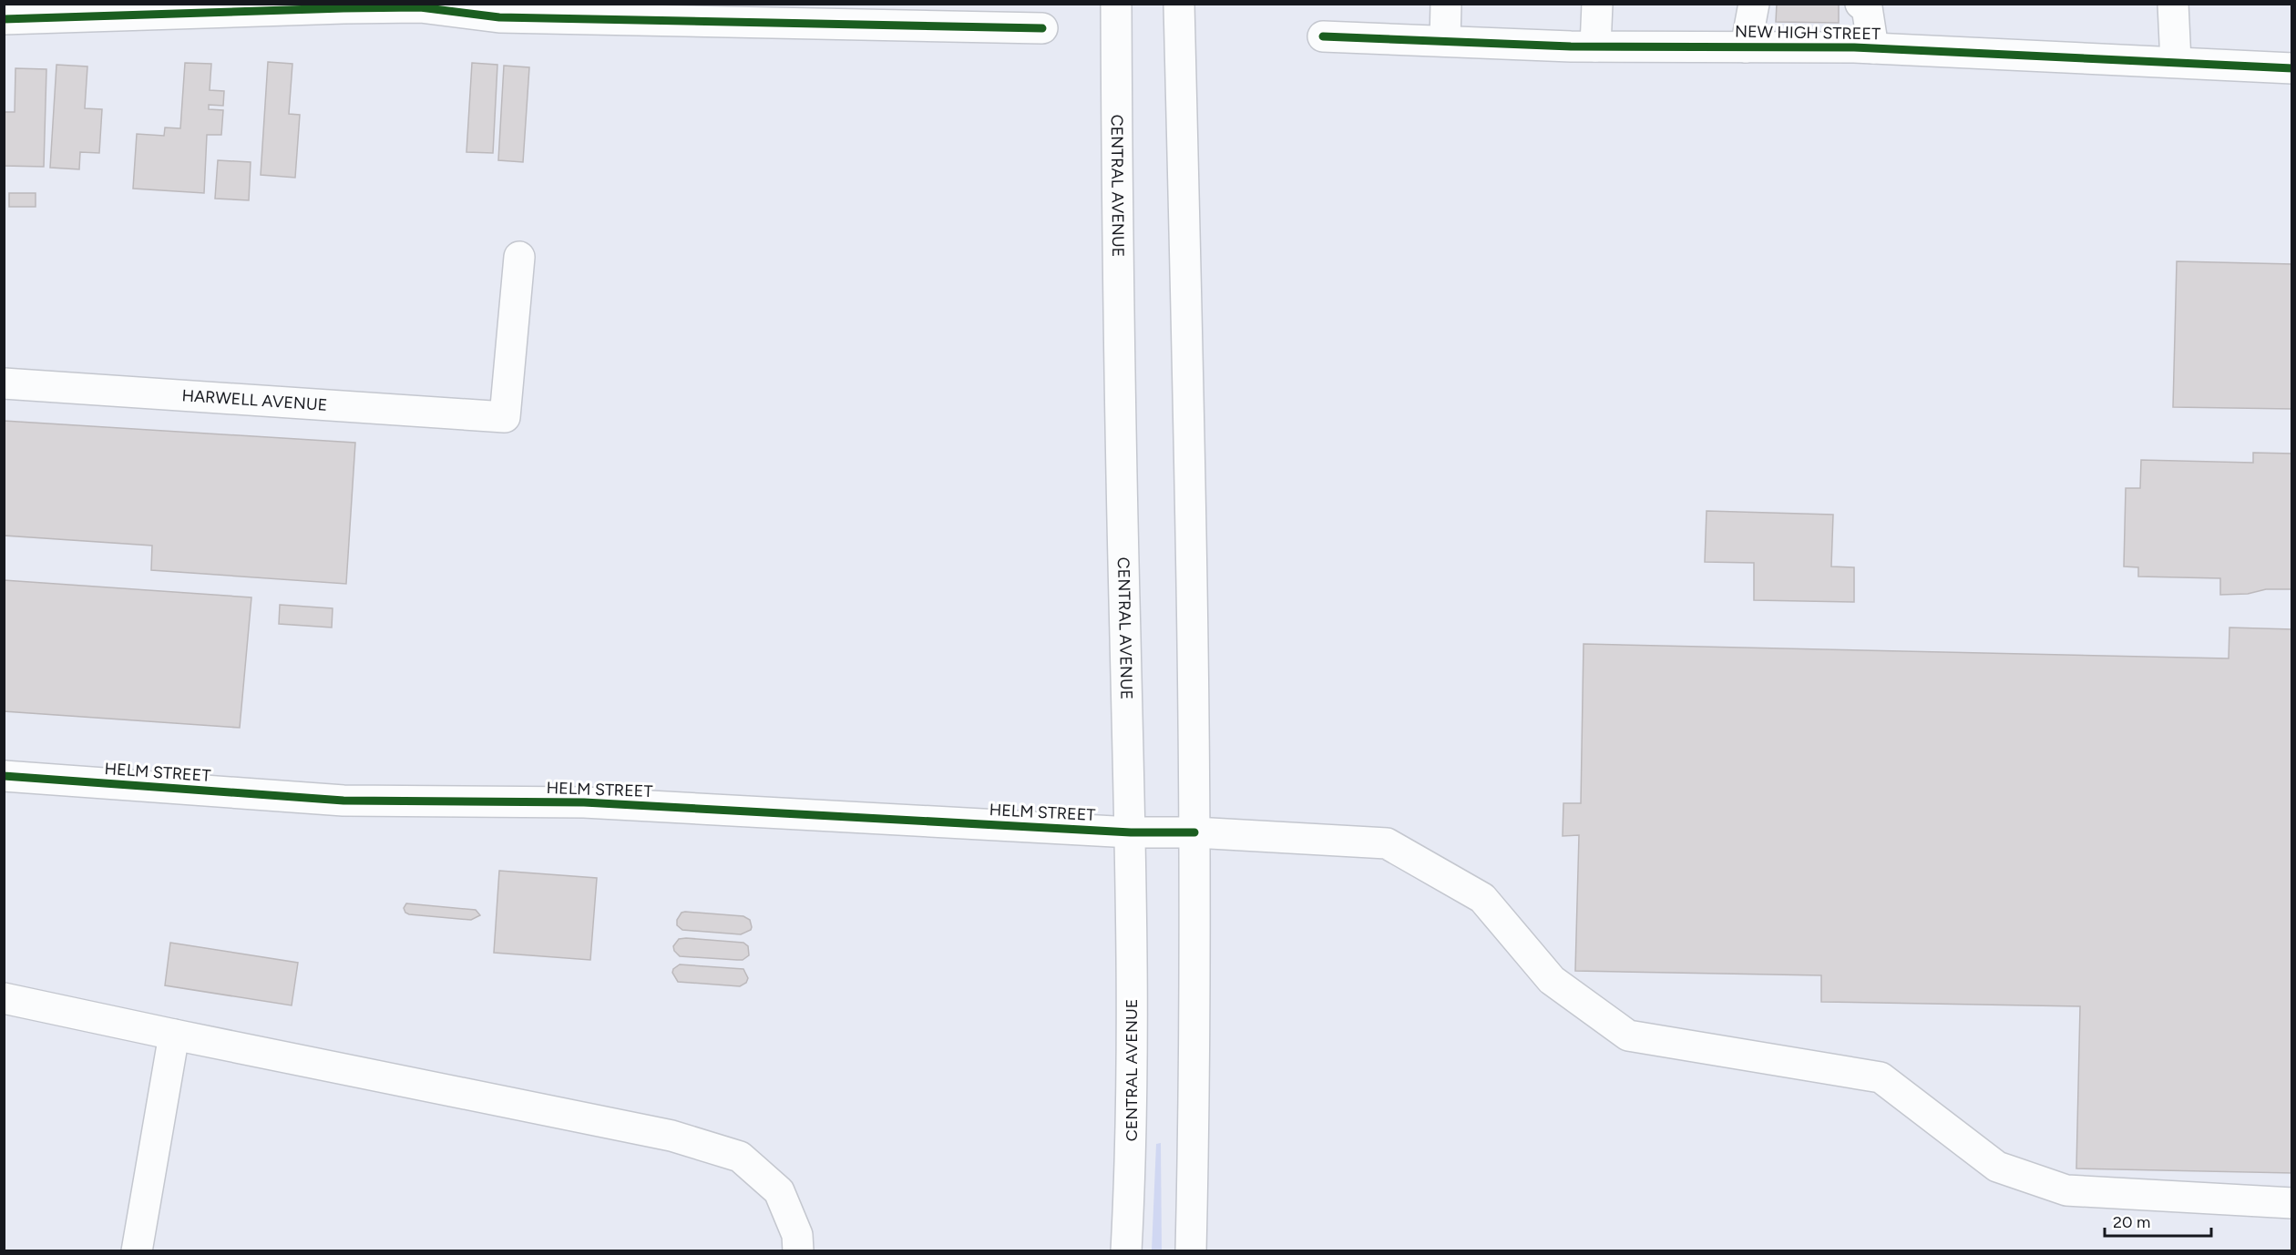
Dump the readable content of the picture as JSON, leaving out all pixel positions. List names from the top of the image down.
{
  "streets": {
    "street": [
      "NEW HIGH STREET",
      "CENTRAL AVENUE",
      "HARWELL AVENUE",
      "HELM STREET"
    ]
  },
  "crossings": [
    ["CENTRAL AVENUE", "HELM STREET"]
  ],
  "scale_bar": "20 m"
}
